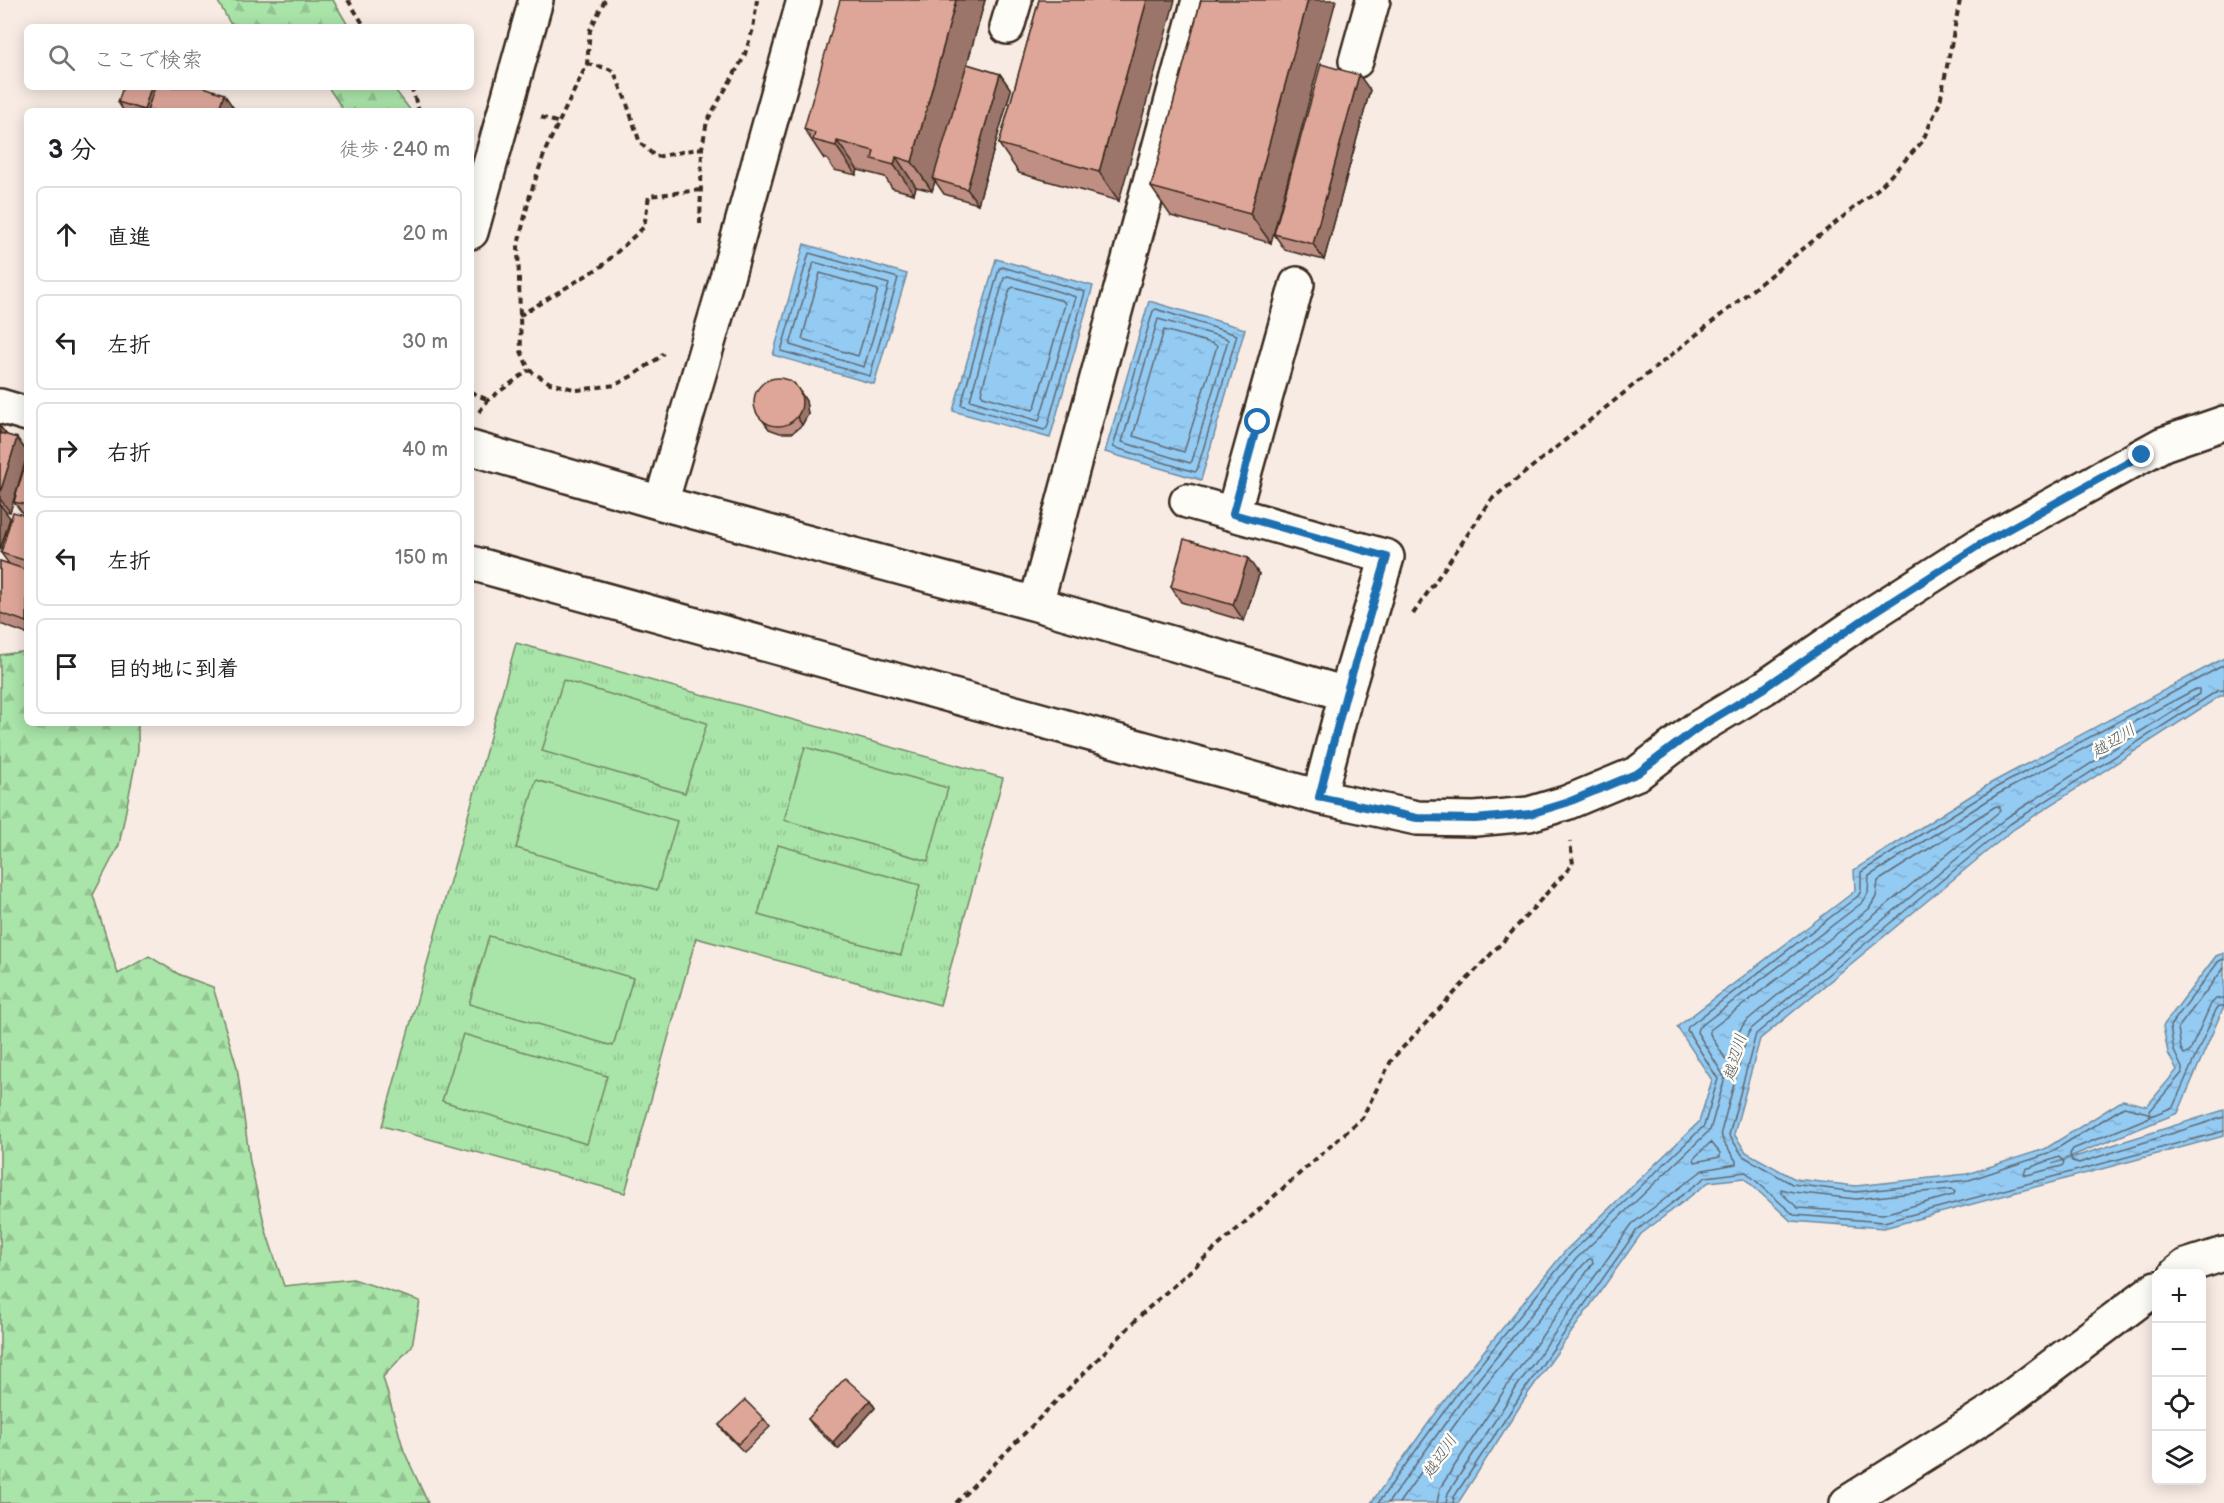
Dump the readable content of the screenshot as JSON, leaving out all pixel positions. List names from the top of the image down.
{
  "water": ["越辺川"],
  "page": {
    "search": "ここで検索",
    "heading": ["3 分", "徒歩 · 240 m"],
    "list": [
      ["直進", "20 m"],
      ["左折", "30 m"],
      ["右折", "40 m"],
      ["左折", "150 m"],
      "目的地に到着"
    ],
    "map_buttons": ["+", "−"]
  }
}
